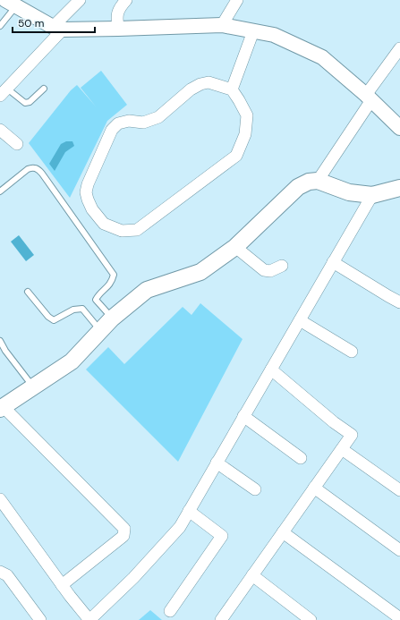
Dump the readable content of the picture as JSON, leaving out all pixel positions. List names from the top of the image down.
{
  "scale_bar": "50 m"
}
